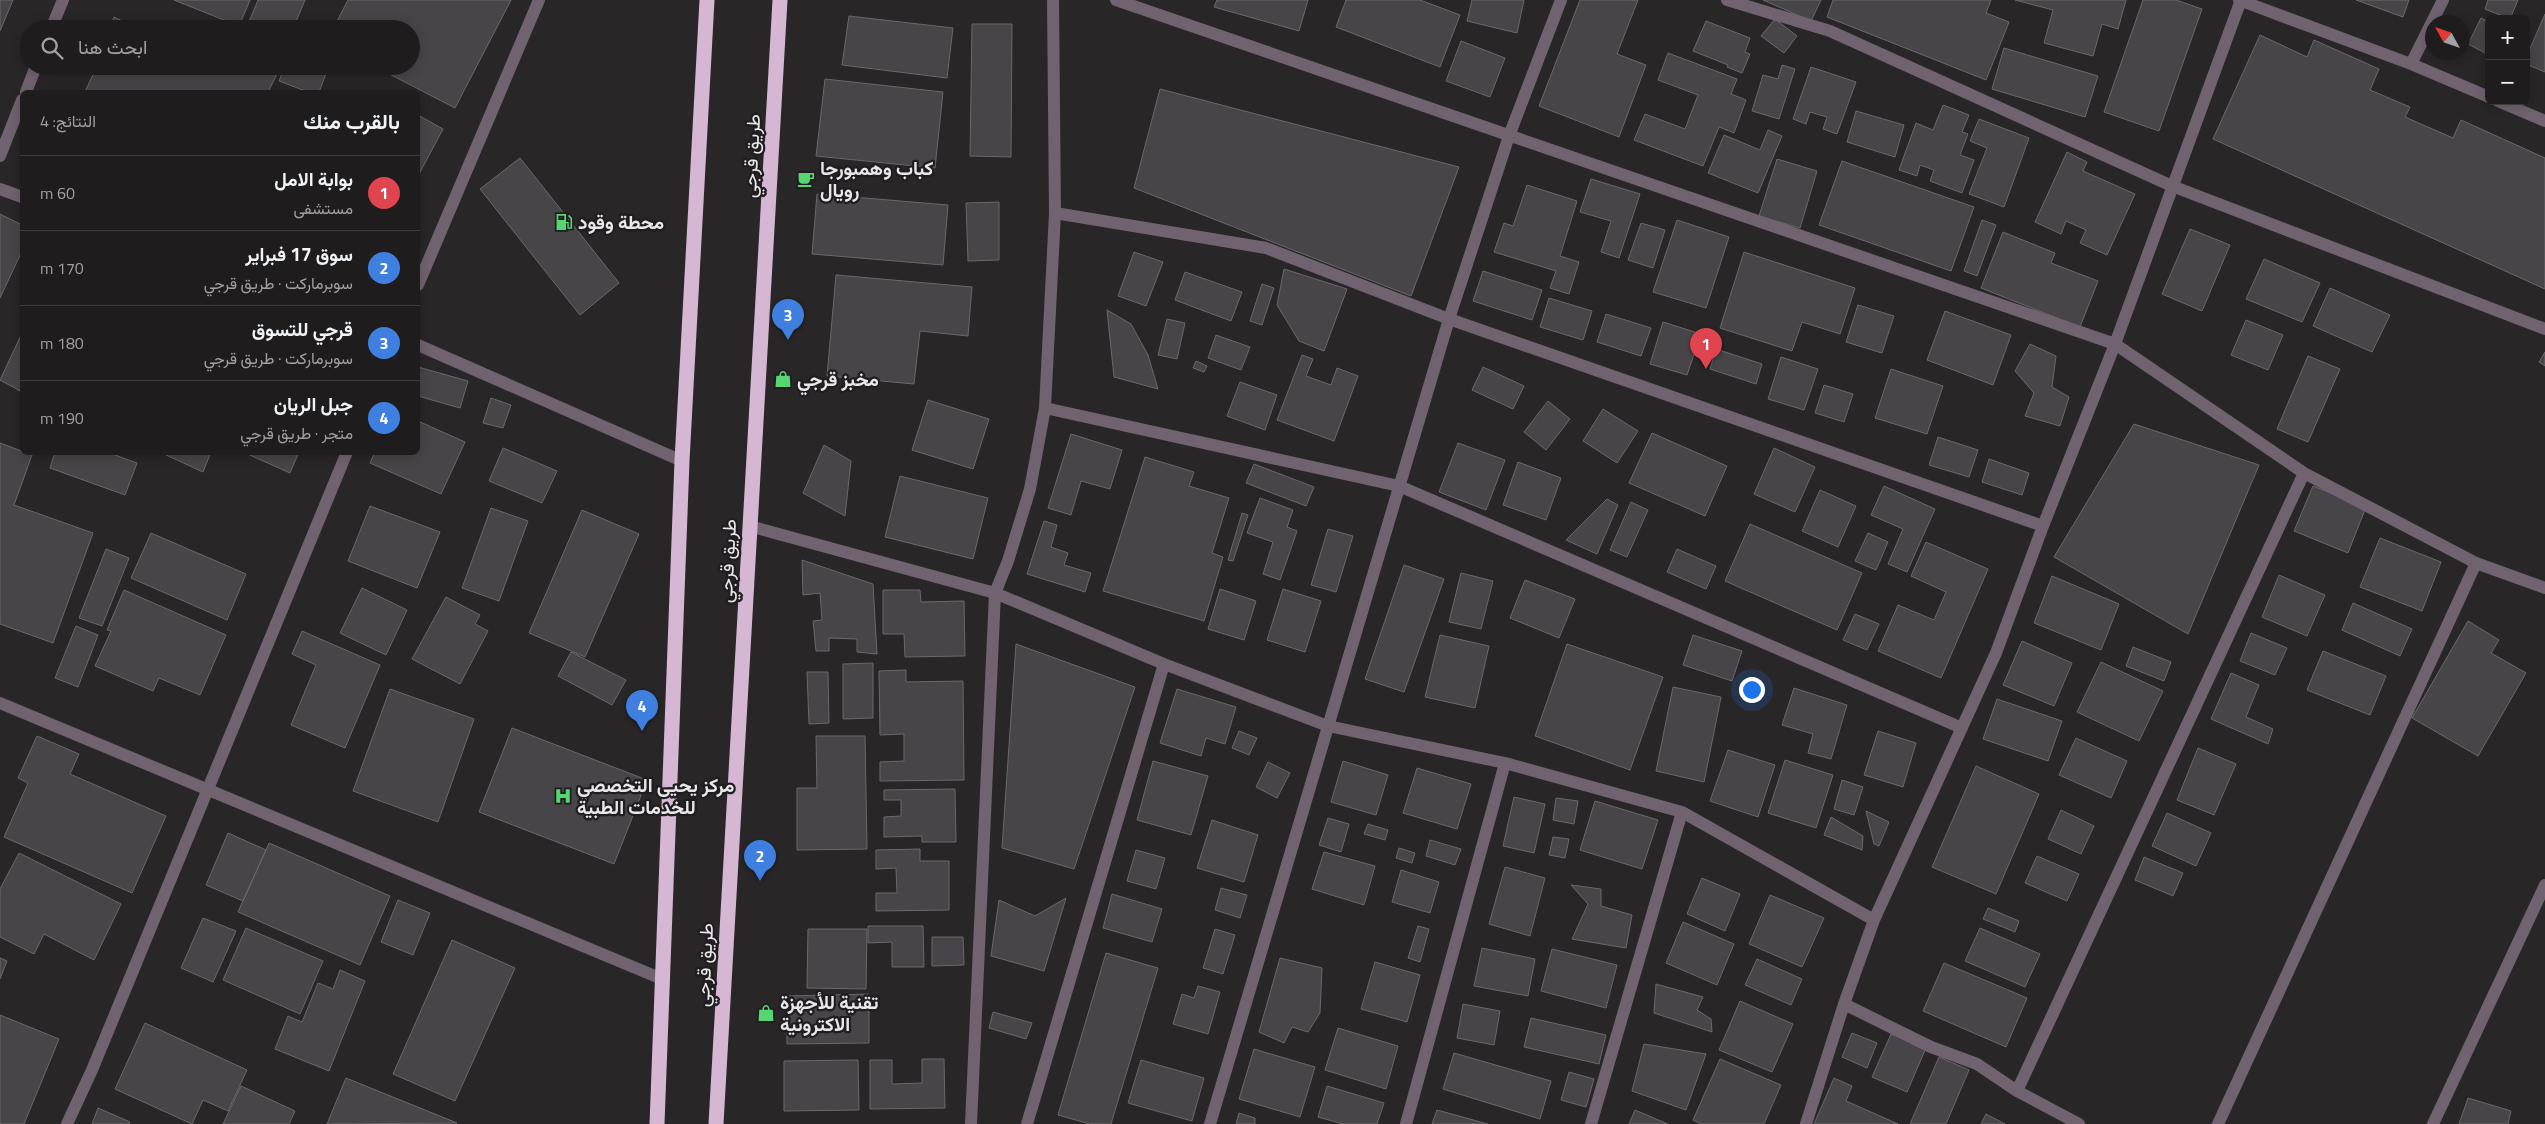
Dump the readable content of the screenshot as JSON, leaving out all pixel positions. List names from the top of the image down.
{
  "streets": {
    "highway": ["طريق قرجي"]
  },
  "places": {
    "cafe": ["كباب وهمبورجا رويال"],
    "fuel station": ["محطة وقود"],
    "shop": ["مخبز قرجي", "تقنية للأجهزة الاكترونية"],
    "hospital": ["مركز يحيى التخصصي للخدمات الطبية"]
  },
  "north": "top left",
  "page": {
    "map_buttons": ["+", "−"],
    "search": "ابحث هنا",
    "heading": ["بالقرب منك", "النتائج: 4"],
    "list": [
      {
        "mark": "1",
        "name": "بوابة الامل",
        "note": "مستشفى",
        "value": "60 m"
      },
      {
        "mark": "2",
        "name": "سوق 17 فبراير",
        "note": "سوبرماركت · طريق قرجي",
        "value": "170 m"
      },
      {
        "mark": "3",
        "name": "قرجي للتسوق",
        "note": "سوبرماركت · طريق قرجي",
        "value": "180 m"
      },
      {
        "mark": "4",
        "name": "جبل الريان",
        "note": "متجر · طريق قرجي",
        "value": "190 m"
      }
    ],
    "pins": [
      "3",
      "1",
      "4",
      "2"
    ]
  }
}
